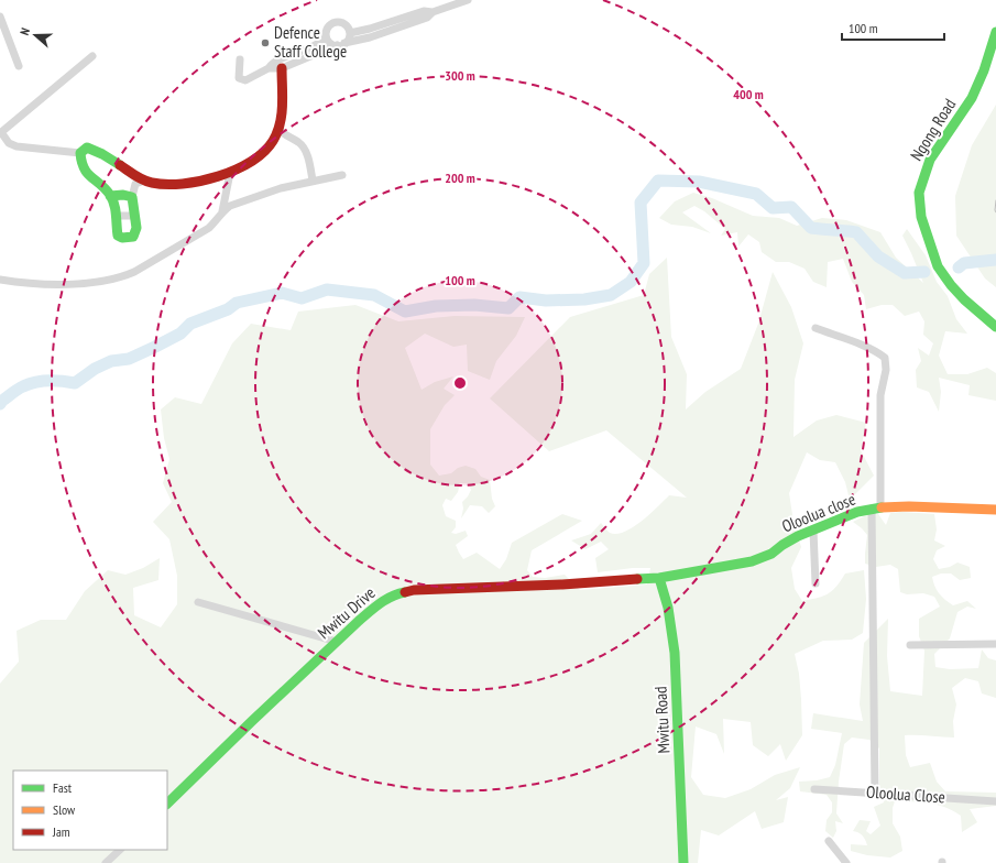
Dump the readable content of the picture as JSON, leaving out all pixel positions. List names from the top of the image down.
{
  "streets": {
    "street": [
      "Ngong Road",
      "Oloolua close",
      "Mwitu Drive",
      "Mwitu Road",
      "Oloolua Close"
    ]
  },
  "crossings": [
    ["Oloolua close", "Mwitu Drive"],
    ["Oloolua close", "Mwitu Road"],
    ["Mwitu Drive", "Mwitu Road"]
  ],
  "places": ["Defence Staff College"],
  "legend": ["Fast", "Slow", "Jam"],
  "scale_bar": "100 m",
  "north": "left",
  "rings": [
    "300 m",
    "400 m",
    "200 m",
    "100 m"
  ]
}
